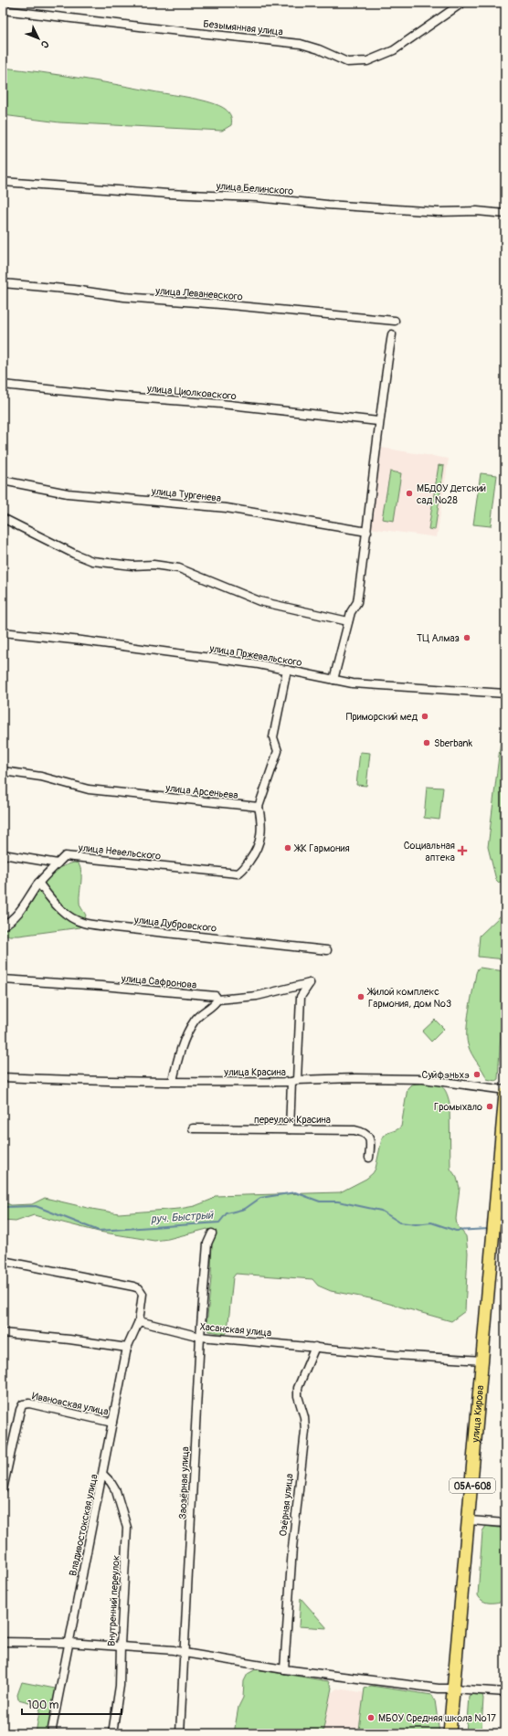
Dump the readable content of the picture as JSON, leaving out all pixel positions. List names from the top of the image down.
{
  "streets": {
    "main road": ["улица Кирова", "05А-608"],
    "street": [
      "Безымянная улица",
      "улица Белинского",
      "улица Леваневского",
      "улица Циолковского",
      "улица Тургенева",
      "улица Пржевальского",
      "улица Арсеньева",
      "улица Невельского",
      "улица Дубровского",
      "улица Сафронова",
      "улица Красина",
      "переулок Красина",
      "Хасанская улица",
      "Ивановская улица",
      "Заозёрная улица",
      "Озёрная улица",
      "Владивостокская улица",
      "Внутренний переулок"
    ]
  },
  "crossings": [
    ["улица Арсеньева", "улица Невельского"],
    ["улица Сафронова", "улица Красина"],
    ["Хасанская улица", "улица Кирова"],
    ["Хасанская улица", "Заозёрная улица"],
    ["Хасанская улица", "Озёрная улица"],
    ["Хасанская улица", "Владивостокская улица"],
    ["Ивановская улица", "Владивостокская улица"],
    ["Владивостокская улица", "Внутренний переулок"]
  ],
  "water": ["руч. Быстрый"],
  "places": {
    "other": [
      "МБДОУ Детский сад №28",
      "ТЦ Алмаз",
      "Приморский мед",
      "Sberbank",
      "ЖК Гармония",
      "Жилой комплекс Гармония, дом №3",
      "Суйфэньхэ",
      "Громыхало",
      "МБОУ Средняя школа №17"
    ],
    "health": ["Социальная аптека"]
  },
  "scale_bar": "100 m",
  "north": "bottom right"
}
